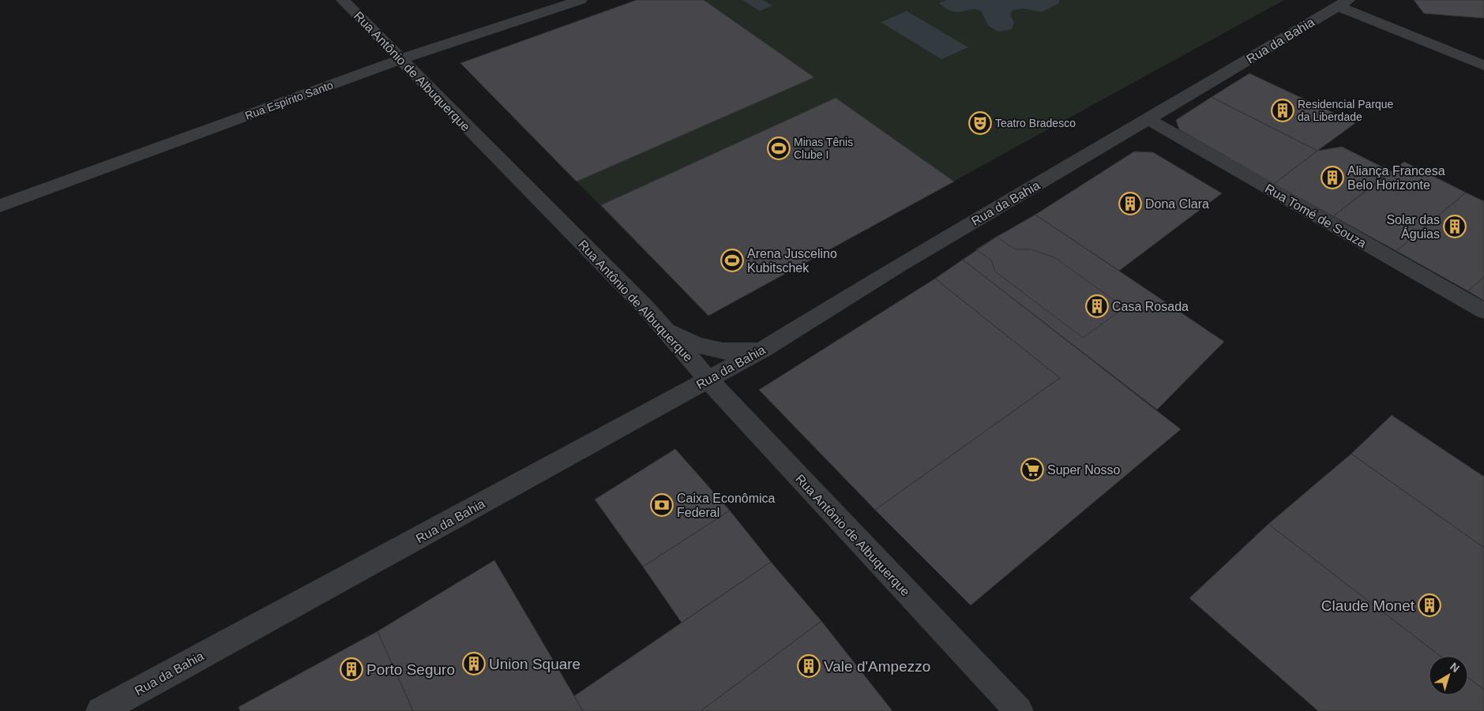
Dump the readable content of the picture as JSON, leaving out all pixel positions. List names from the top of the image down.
{
  "streets": {
    "street": [
      "Rua da Bahia",
      "Rua Antônio de Albuquerque",
      "Rua Espírito Santo",
      "Rua Tomé de Souza"
    ]
  },
  "crossings": [
    ["Rua da Bahia", "Rua Antônio de Albuquerque"],
    ["Rua da Bahia", "Rua Tomé de Souza"],
    ["Rua Antônio de Albuquerque", "Rua Espírito Santo"]
  ],
  "places": {
    "building": [
      "Residencial Parque da Liberdade",
      "Aliança Francesa Belo Horizonte",
      "Dona Clara",
      "Solar das Águias",
      "Casa Rosada",
      "Claude Monet",
      "Union Square",
      "Vale d'Ampezzo",
      "Porto Seguro"
    ],
    "theatre": ["Teatro Bradesco"],
    "sports": ["Minas Tênis Clube I", "Arena Juscelino Kubitschek"],
    "supermarket": ["Super Nosso"],
    "bank": ["Caixa Econômica Federal"]
  },
  "north": "top right"
}
